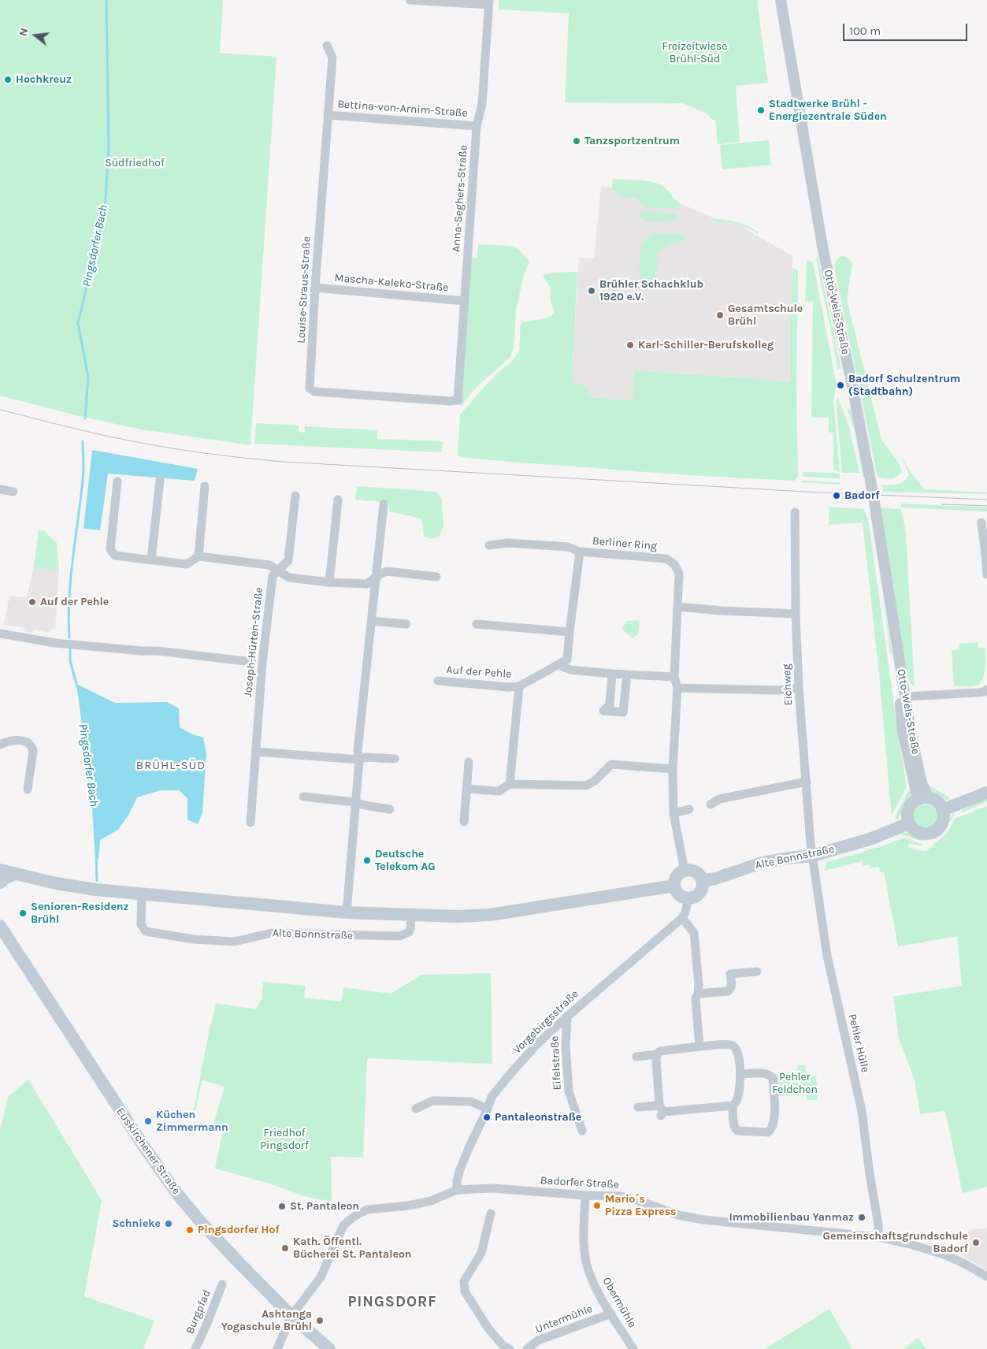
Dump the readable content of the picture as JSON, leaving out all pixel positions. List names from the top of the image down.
{
  "streets": {
    "main road": ["Alte Bonnstraße", "Euskirchener Straße"],
    "street": [
      "Bettina-von-Arnim-Straße",
      "Anna-Seghers-Straße",
      "Mascha-Kaleko-Straße",
      "Louise-Straus-Straße",
      "Otto-Wels-Straße",
      "Berliner Ring",
      "Joseph-Hürten-Straße",
      "Auf der Pehle",
      "Eichweg",
      "Vorgebirgsstraße",
      "Pehler Hülle",
      "Eifelstraße",
      "Badorfer Straße",
      "Obermühle",
      "Burgpfad",
      "Untermühle"
    ]
  },
  "crossings": [
    ["Bettina-von-Arnim-Straße", "Anna-Seghers-Straße"],
    ["Bettina-von-Arnim-Straße", "Louise-Straus-Straße"],
    ["Anna-Seghers-Straße", "Mascha-Kaleko-Straße"],
    ["Anna-Seghers-Straße", "Louise-Straus-Straße"],
    ["Mascha-Kaleko-Straße", "Louise-Straus-Straße"],
    ["Otto-Wels-Straße", "Alte Bonnstraße"],
    ["Berliner Ring", "Alte Bonnstraße"],
    ["Eichweg", "Alte Bonnstraße"],
    ["Eichweg", "Pehler Hülle"],
    ["Alte Bonnstraße", "Pehler Hülle"],
    ["Vorgebirgsstraße", "Eifelstraße"],
    ["Vorgebirgsstraße", "Badorfer Straße"],
    ["Pehler Hülle", "Badorfer Straße"],
    ["Euskirchener Straße", "Badorfer Straße"],
    ["Badorfer Straße", "Obermühle"],
    ["Obermühle", "Untermühle"]
  ],
  "districts": ["BRÜHL-SÜD", "PINGSDORF"],
  "water": ["Pingsdorfer Bach"],
  "parks": [
    "Freizeitwiese Brühl-Süd",
    "Südfriedhof",
    "Pehler Feldchen",
    "Friedhof Pingsdorf"
  ],
  "places": [
    "Hochkreuz",
    "Stadtwerke Brühl - Energiezentrale Süden",
    "Tanzsportzentrum",
    "Brühler Schachklub 1920 e.V.",
    "Gesamtschule Brühl",
    "Karl-Schiller-Berufskolleg",
    "Badorf Schulzentrum (Stadtbahn)",
    "Badorf",
    "Auf der Pehle",
    "Deutsche Telekom AG",
    "Senioren-Residenz Brühl",
    "Pantaleonstraße",
    "Küchen Zimmermann",
    "Mario´s Pizza Express",
    "St. Pantaleon",
    "Immobilienbau Yanmaz",
    "Schnieke",
    "Pingsdorfer Hof",
    "Gemeinschaftsgrundschule Badorf",
    "Kath. Öffentl. Bücherei St. Pantaleon",
    "Ashtanga Yogaschule Brühl"
  ],
  "scale_bar": "100 m",
  "north": "left"
}
